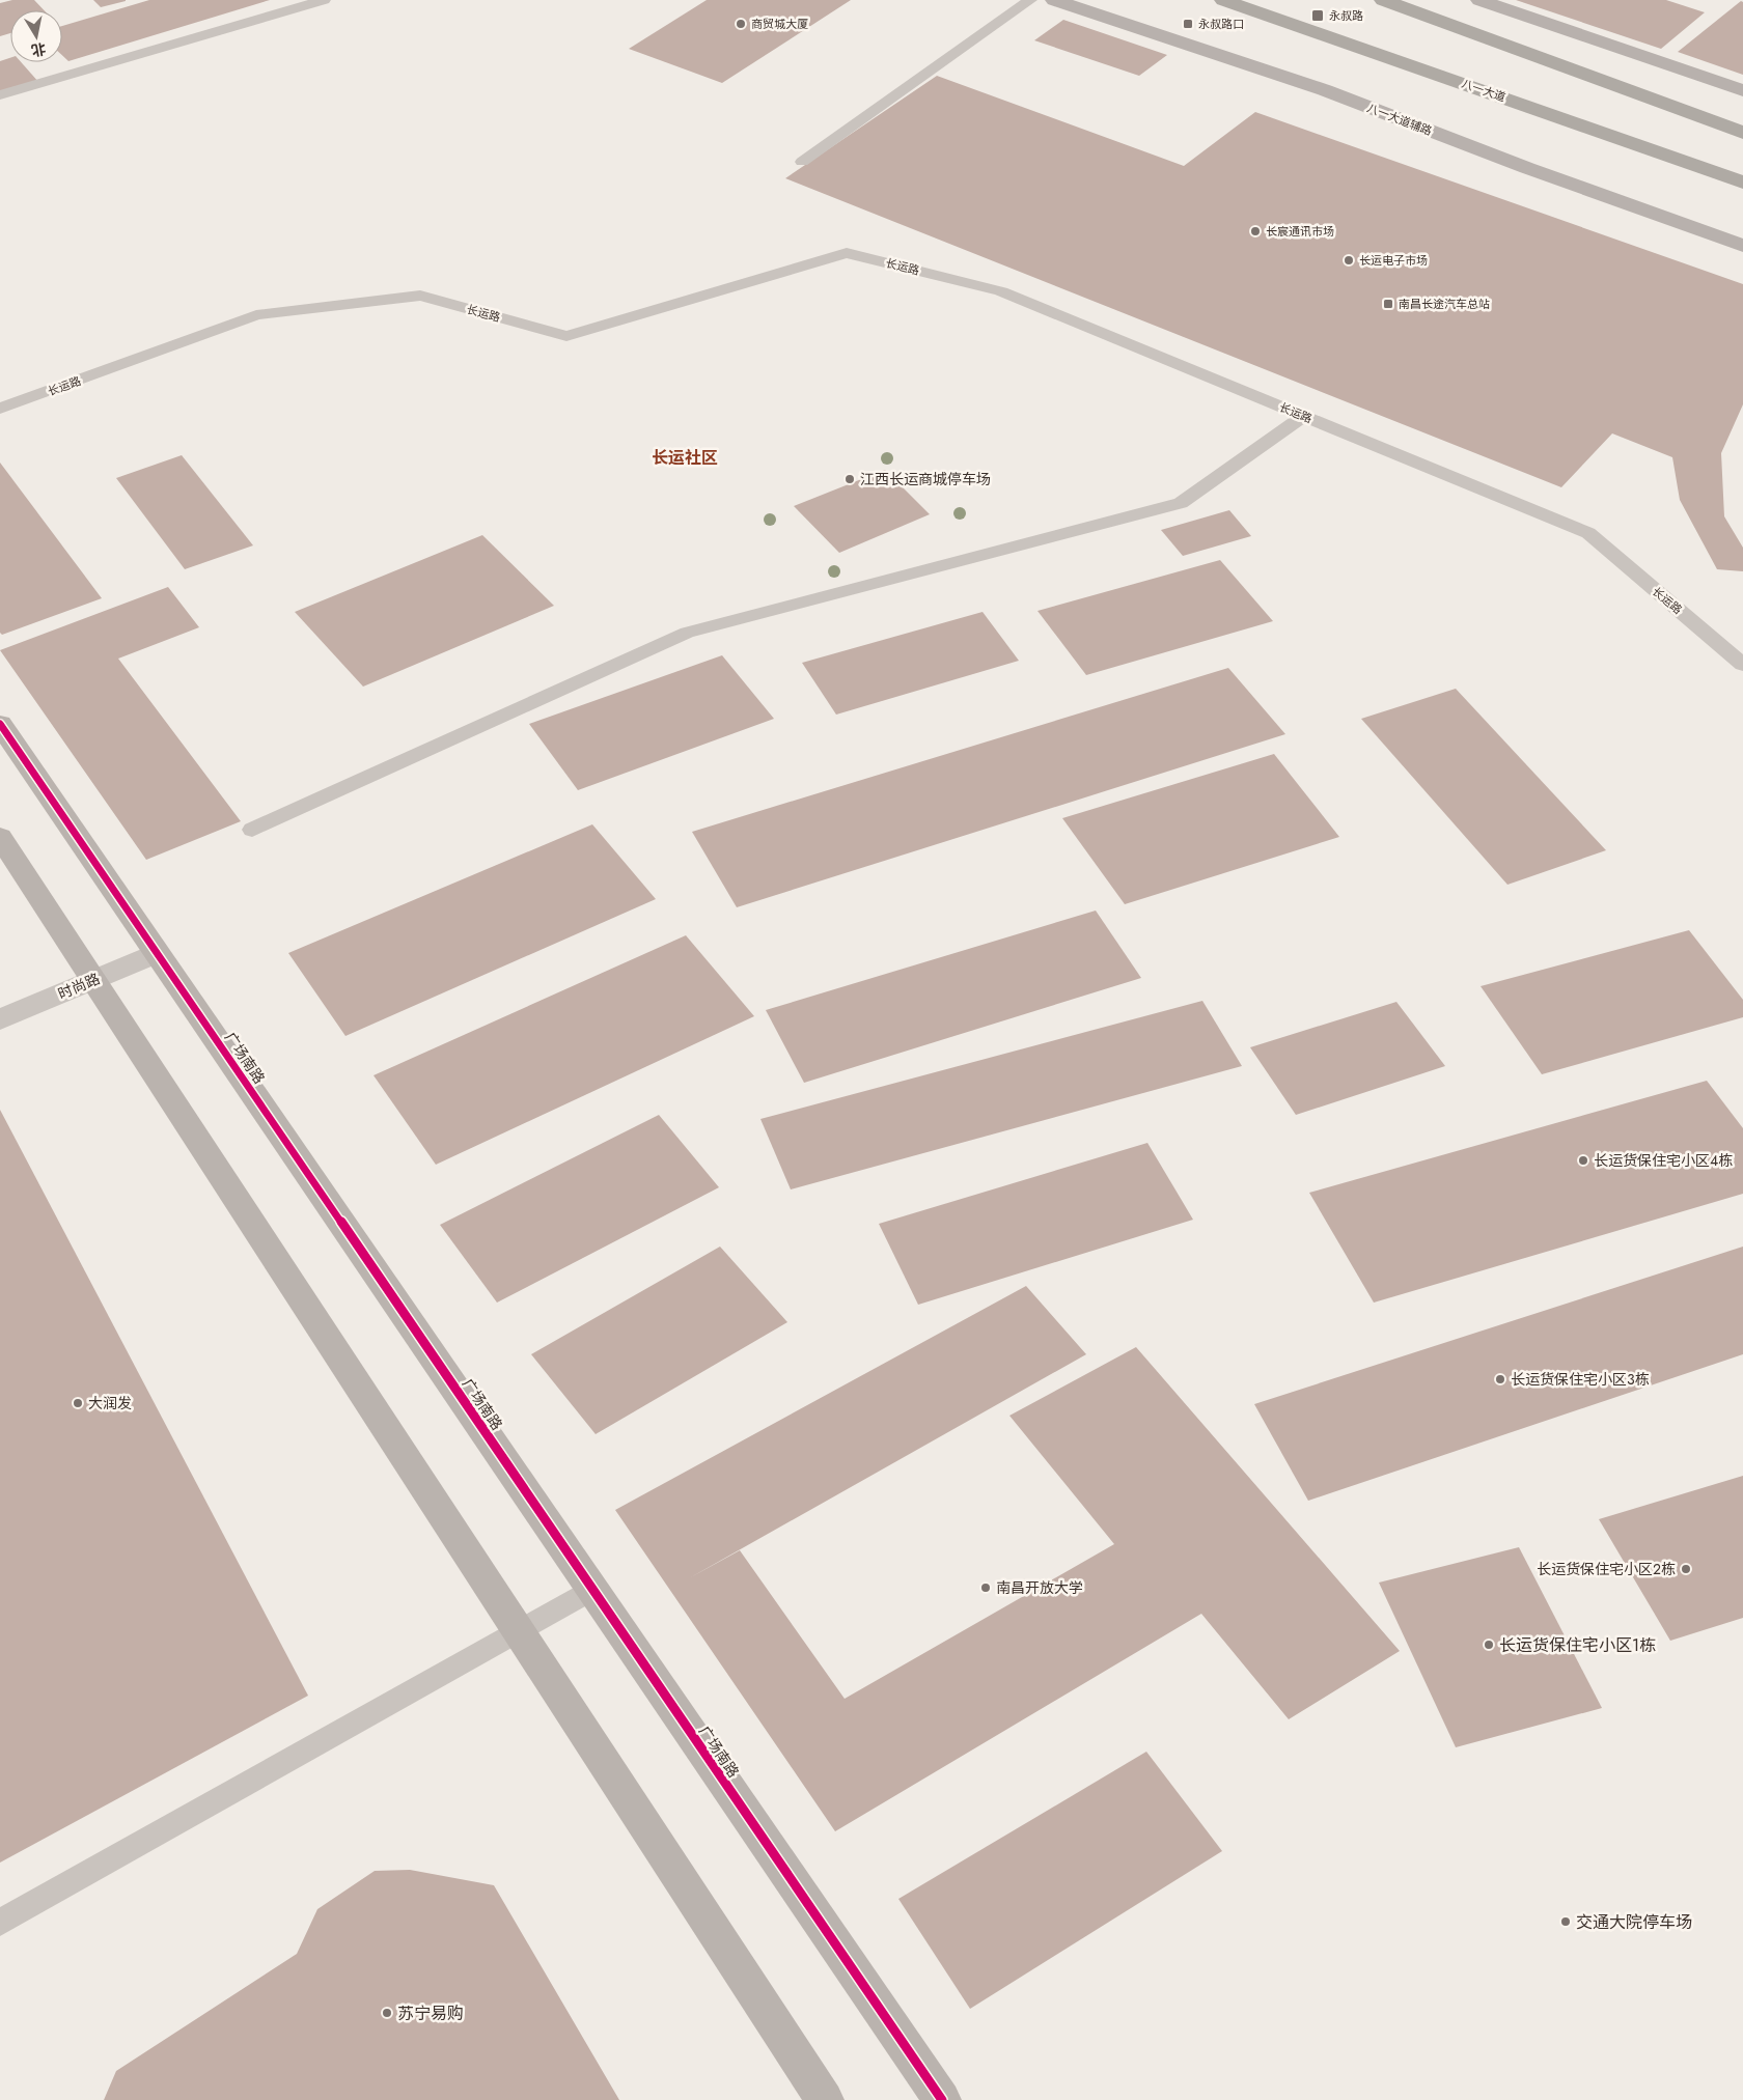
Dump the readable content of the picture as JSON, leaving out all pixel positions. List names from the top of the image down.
{
  "streets": {
    "highway": ["八一大道"],
    "main road": ["八一大道辅路"],
    "street": ["时尚路", "广场南路"],
    "lane": ["长运路"]
  },
  "crossings": [
    ["时尚路", "广场南路"]
  ],
  "districts": ["长运社区"],
  "places": {
    "transit": ["永叔路", "永叔路口", "南昌长途汽车总站"],
    "other": [
      "商贸城大厦",
      "长宸通讯市场",
      "长运电子市场",
      "江西长运商城停车场",
      "长运货保住宅小区4栋",
      "长运货保住宅小区3栋",
      "大润发",
      "长运货保住宅小区2栋",
      "南昌开放大学",
      "长运货保住宅小区1栋",
      "交通大院停车场",
      "苏宁易购"
    ]
  },
  "north": "bottom"
}
